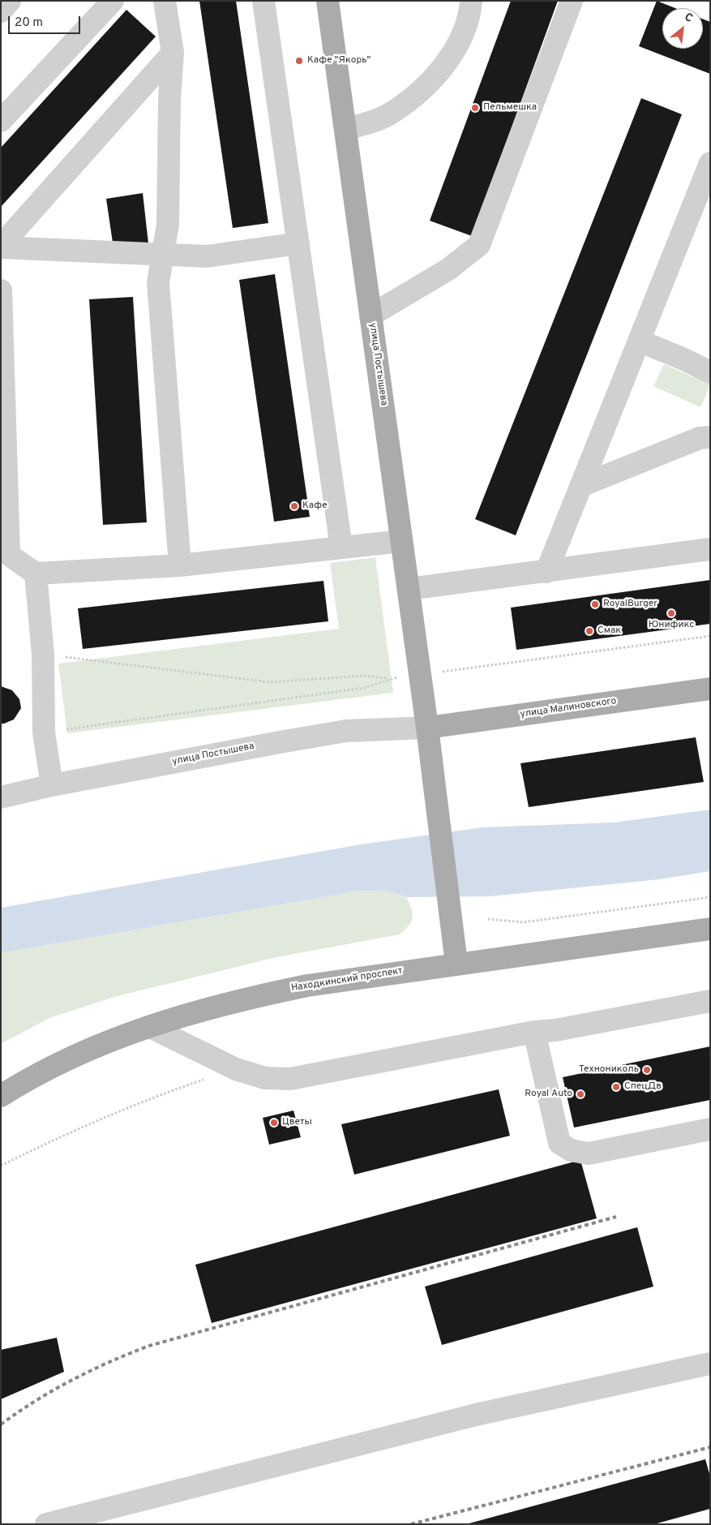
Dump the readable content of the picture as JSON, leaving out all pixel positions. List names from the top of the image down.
{
  "streets": {
    "main road": ["улица Постышева", "улица Малиновского", "Находкинский проспект"]
  },
  "crossings": [
    ["улица Постышева", "улица Малиновского"],
    ["улица Постышева", "Находкинский проспект"]
  ],
  "places": [
    "Кафе \"Якорь\"",
    "Пельмешка",
    "Кафе",
    "RoyalBurger",
    "Юнификс",
    "Смак",
    "Технониколь",
    "СпецДв",
    "Royal Auto",
    "Цветы"
  ],
  "scale_bar": "20 m",
  "north": "top right"
}
